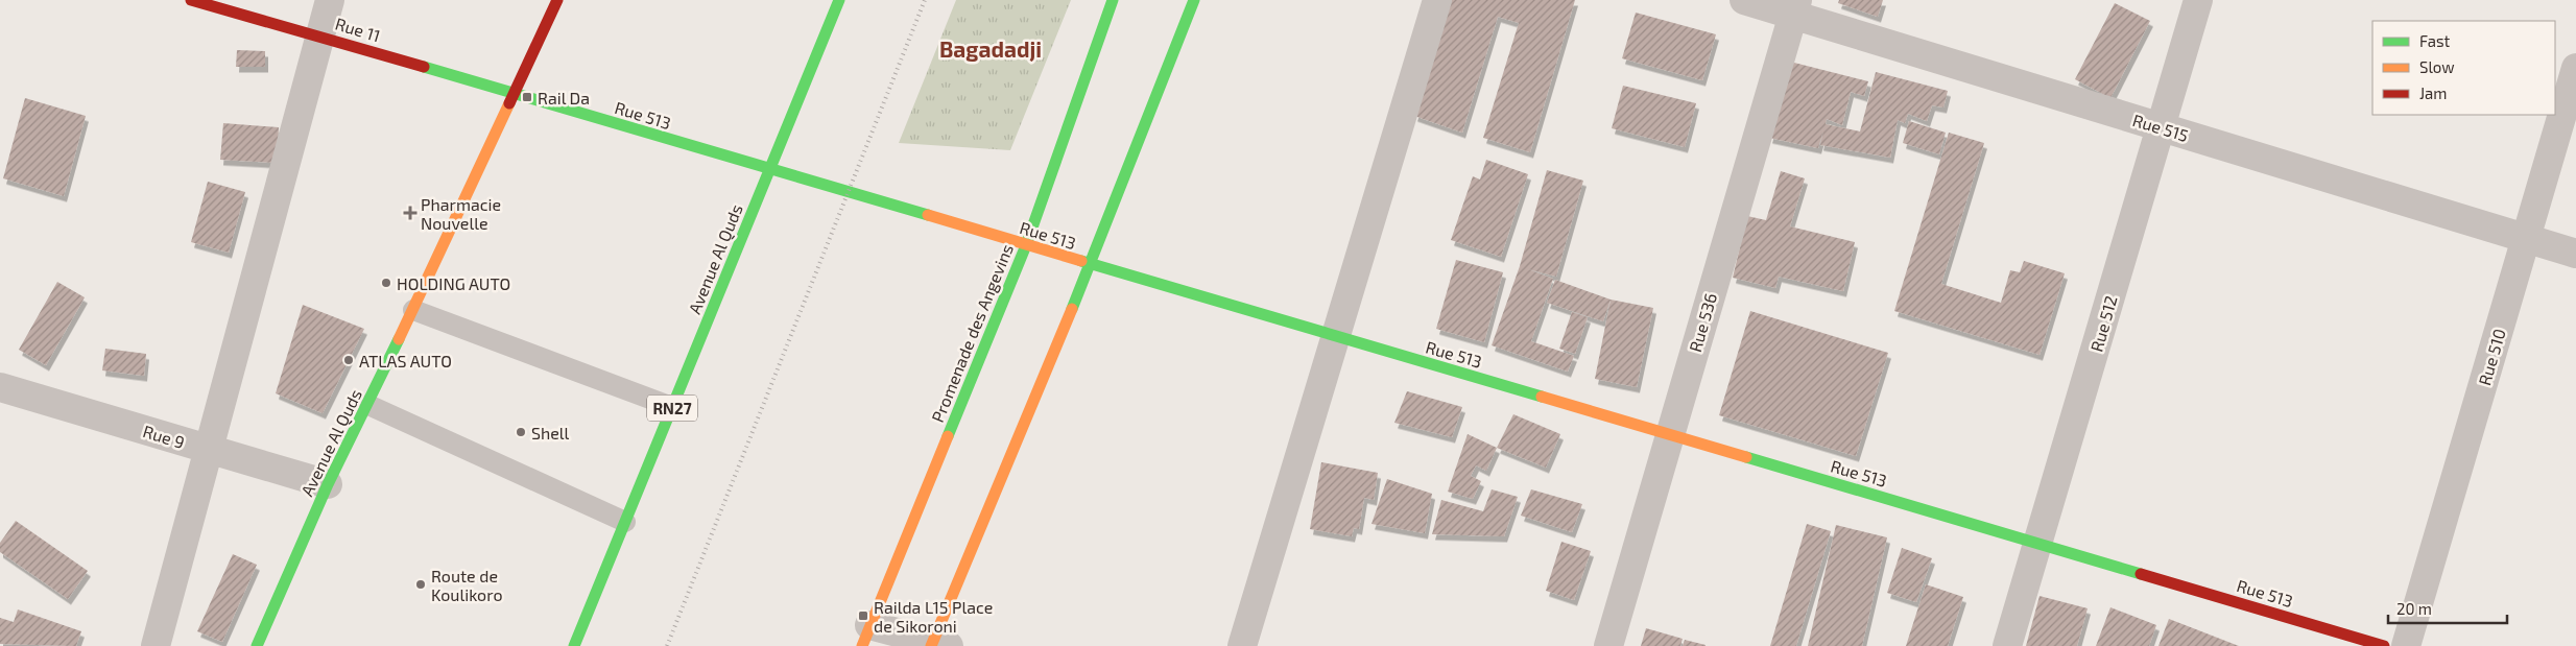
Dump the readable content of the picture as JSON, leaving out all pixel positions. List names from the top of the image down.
{
  "streets": {
    "street": [
      "Rue 11",
      "Rue 513",
      "Rue 515",
      "Avenue Al Quds",
      "Rue 536",
      "Rue 512",
      "Promenade des Angevins",
      "Rue 510",
      "RN27",
      "Rue 9"
    ]
  },
  "crossings": [
    ["Rue 11", "Rue 513"],
    ["Rue 11", "Avenue Al Quds"],
    ["Rue 513", "Avenue Al Quds"],
    ["Rue 513", "Rue 536"],
    ["Rue 513", "Rue 512"],
    ["Rue 513", "Promenade des Angevins"],
    ["Rue 515", "Rue 536"],
    ["Rue 515", "Rue 512"],
    ["Rue 515", "Rue 510"],
    ["Avenue Al Quds", "Rue 9"]
  ],
  "districts": ["Bagadadji"],
  "places": {
    "transit": ["Rail Da", "Railda L15 Place de Sikoroni"],
    "health": ["Pharmacie Nouvelle"],
    "other": [
      "HOLDING AUTO",
      "ATLAS AUTO",
      "Shell",
      "Route de Koulikoro"
    ]
  },
  "legend": ["Fast", "Slow", "Jam"],
  "scale_bar": "20 m"
}
